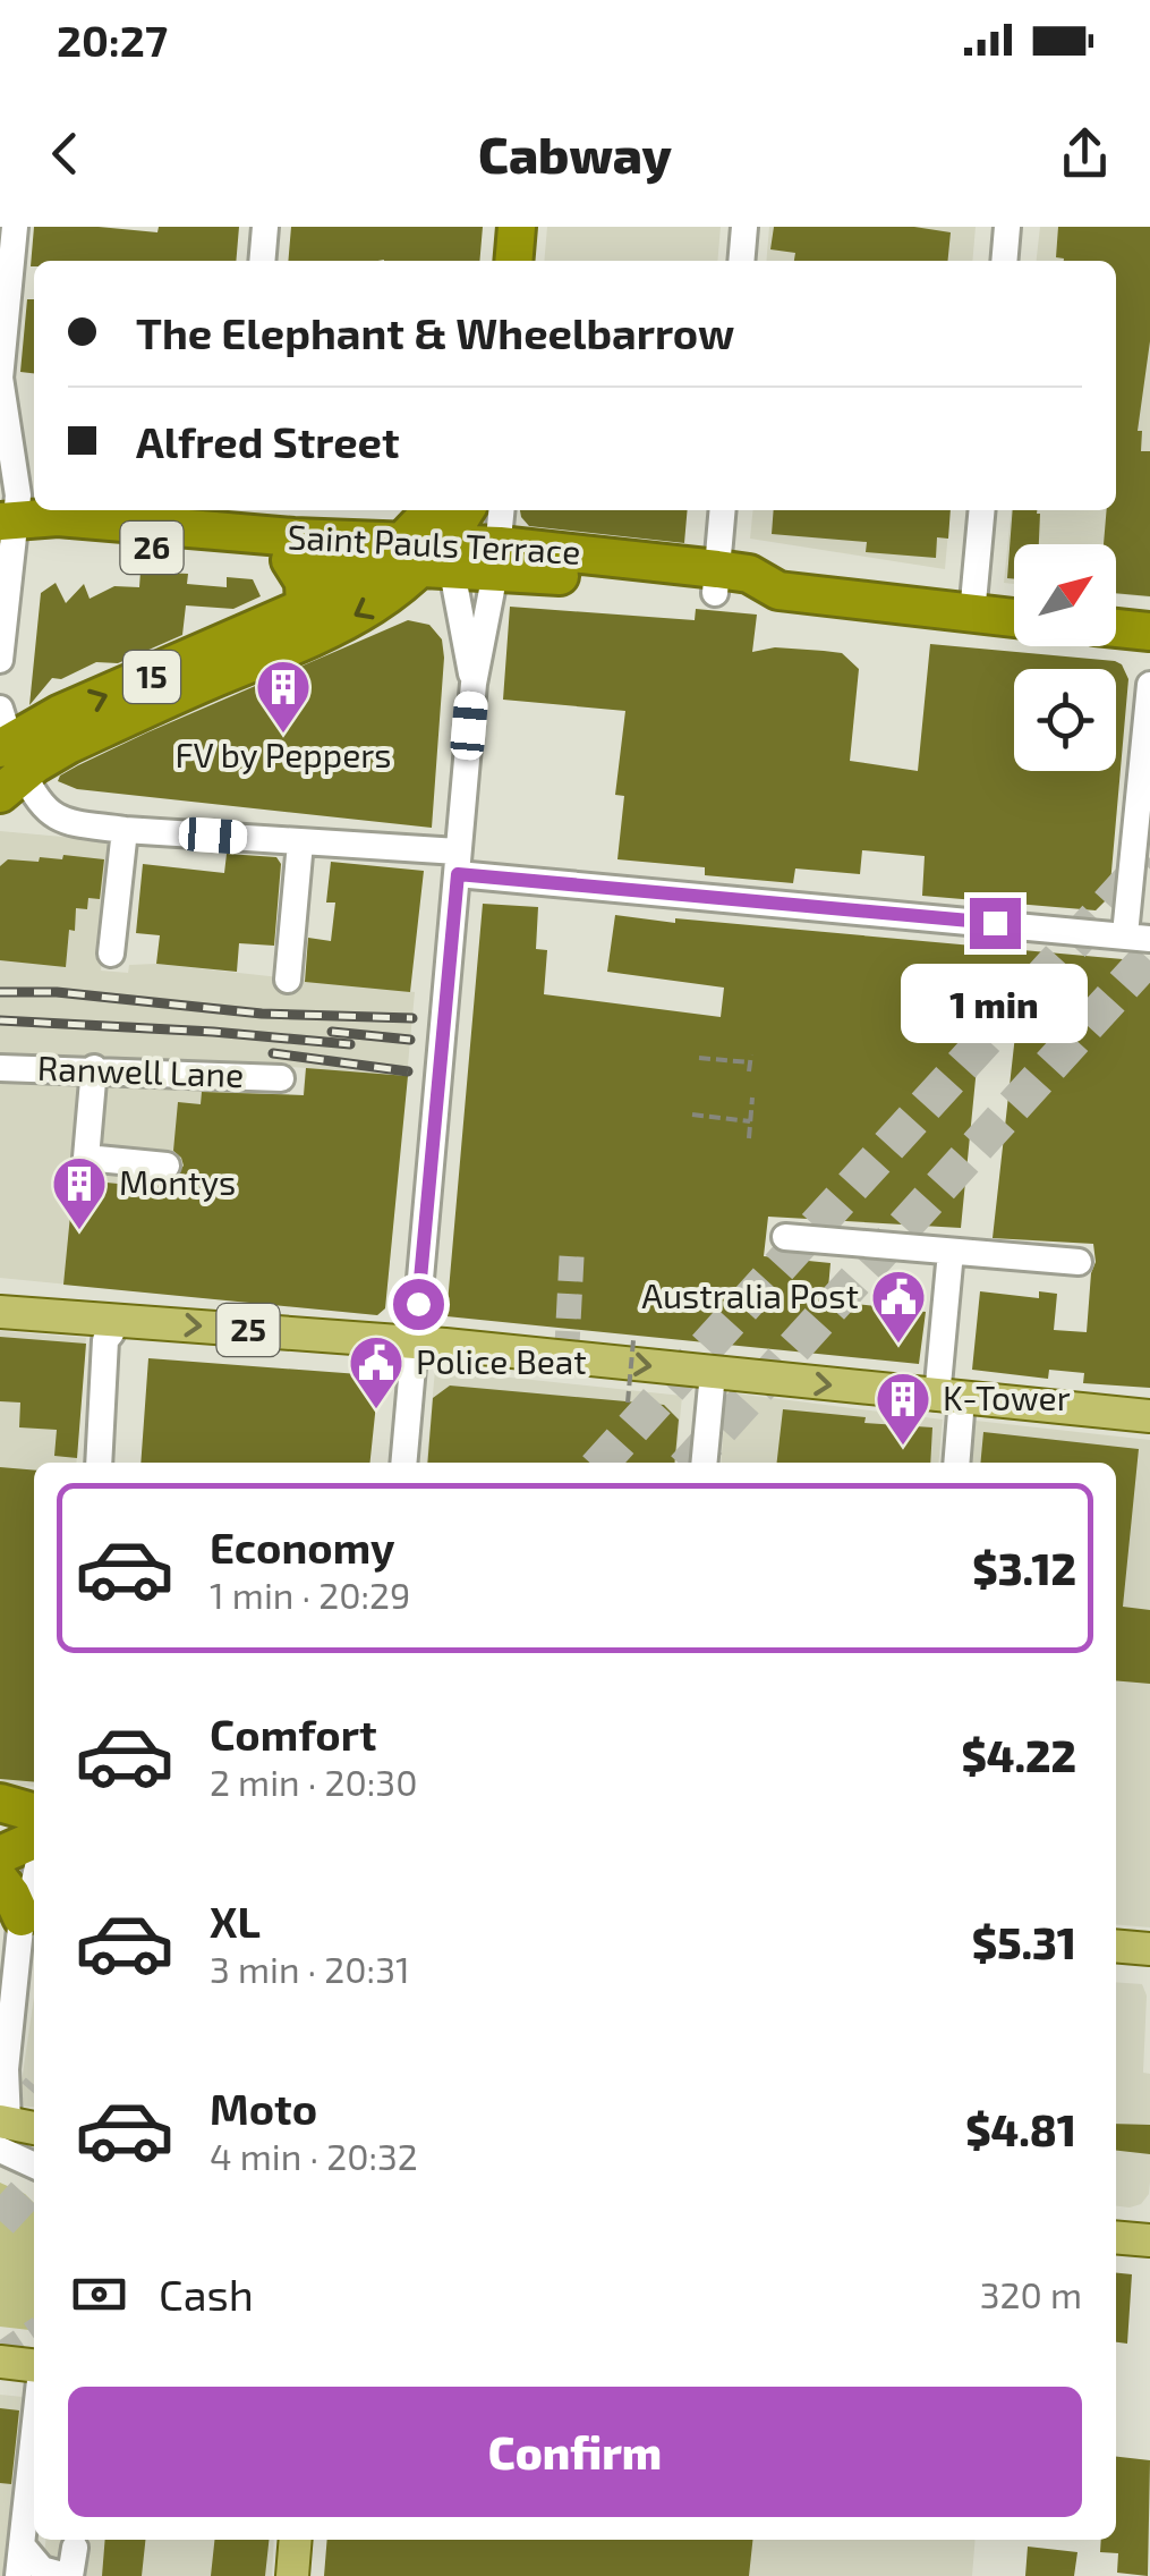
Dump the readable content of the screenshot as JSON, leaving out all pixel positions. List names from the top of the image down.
{
  "streets": {
    "highway": ["Saint Pauls Terrace", "26", "15"],
    "main road": ["25"],
    "street": ["Ranwell Lane"]
  },
  "crossings": [
    ["Saint Pauls Terrace", "15"]
  ],
  "places": {
    "building": ["FV by Peppers", "Montys", "K-Tower"],
    "public building": ["Australia Post", "Police Beat"]
  },
  "north": "top right",
  "page": {
    "status": "20:27",
    "header": "Cabway",
    "banner": ["The Elephant & Wheelbarrow", "Alfred Street"],
    "bubble": "1 min",
    "list": [
      {
        "name": "Economy",
        "note": "1 min · 20:29",
        "value": "$3.12"
      },
      {
        "name": "Comfort",
        "note": "2 min · 20:30",
        "value": "$4.22"
      },
      {
        "name": "XL",
        "note": "3 min · 20:31",
        "value": "$5.31"
      },
      {
        "name": "Moto",
        "note": "4 min · 20:32",
        "value": "$4.81"
      }
    ],
    "pay": ["Cash", "320 m"],
    "buttons": "Confirm"
  }
}
